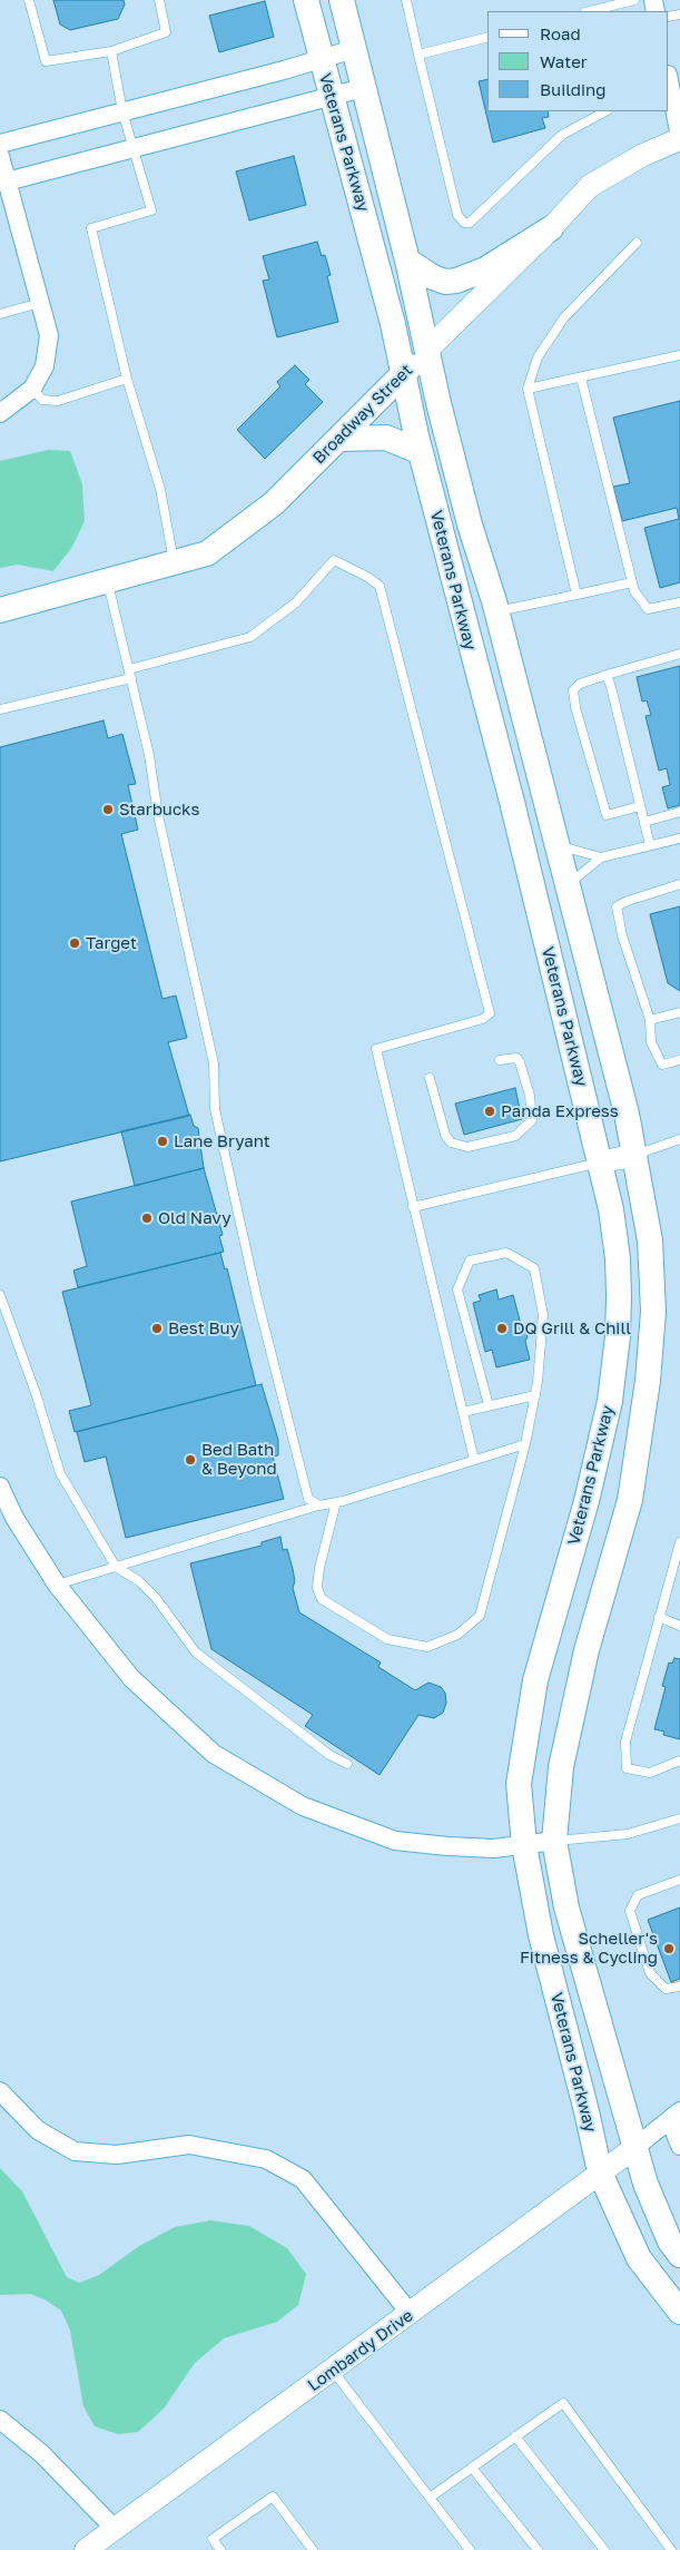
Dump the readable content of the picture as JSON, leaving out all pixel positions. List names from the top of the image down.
{
  "streets": {
    "main road": ["Veterans Parkway", "Broadway Street"],
    "street": ["Lombardy Drive"]
  },
  "crossings": [
    ["Veterans Parkway", "Broadway Street"],
    ["Veterans Parkway", "Lombardy Drive"]
  ],
  "places": [
    "Starbucks",
    "Target",
    "Panda Express",
    "Lane Bryant",
    "Old Navy",
    "Best Buy",
    "DQ Grill & Chill",
    "Bed Bath & Beyond",
    "Scheller's Fitness & Cycling"
  ],
  "legend": ["Road", "Water", "Building"]
}
